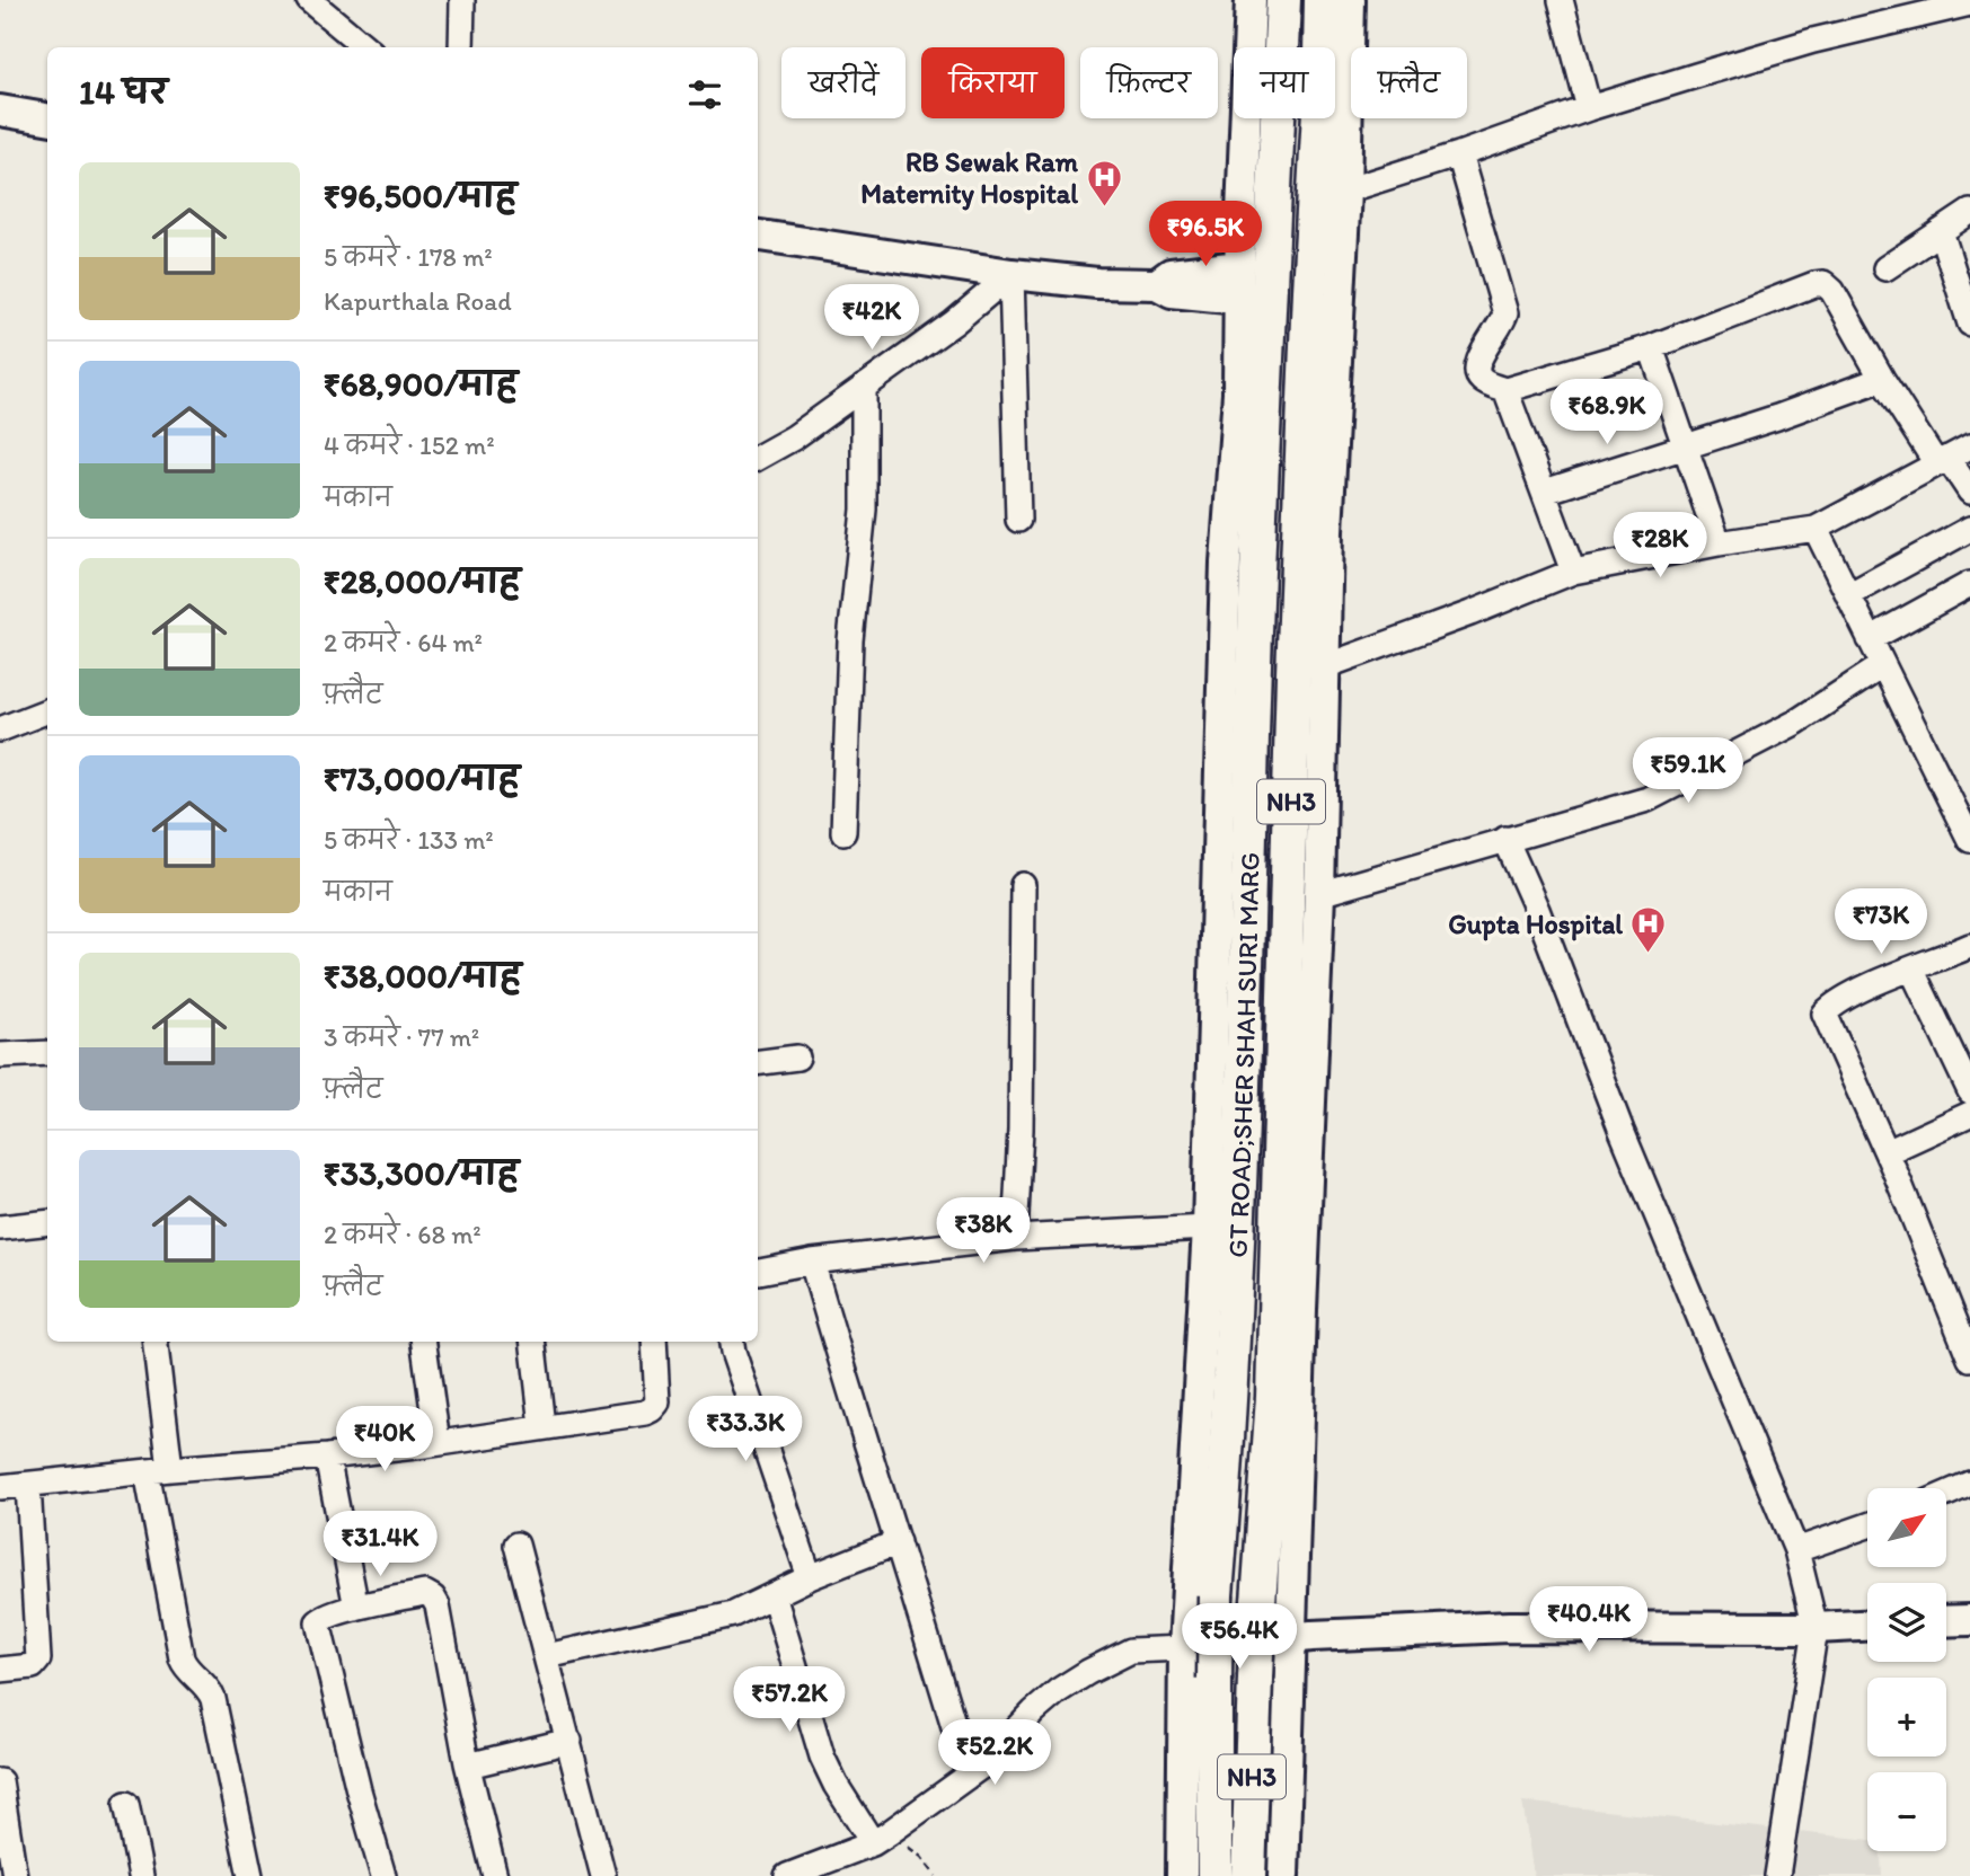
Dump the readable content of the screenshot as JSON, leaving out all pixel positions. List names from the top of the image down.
{
  "streets": {
    "highway": ["NH3", "GT ROAD;SHER SHAH SURI MARG"]
  },
  "places": {
    "hospital": ["RB Sewak Ram Maternity Hospital", "Gupta Hospital"]
  },
  "north": "top right",
  "page": {
    "chip": [
      "खरीदें",
      "किराया",
      "फ़िल्टर",
      "नया",
      "फ़्लैट"
    ],
    "heading": "14 घर",
    "list": [
      {
        "name": "₹96,500/माह",
        "note": "5 कमरे · 178 m² · Kapurthala Road"
      },
      {
        "name": "₹68,900/माह",
        "note": "4 कमरे · 152 m² · मकान"
      },
      {
        "name": "₹28,000/माह",
        "note": "2 कमरे · 64 m² · फ़्लैट"
      },
      {
        "name": "₹73,000/माह",
        "note": "5 कमरे · 133 m² · मकान"
      },
      {
        "name": "₹38,000/माह",
        "note": "3 कमरे · 77 m² · फ़्लैट"
      },
      {
        "name": "₹33,300/माह",
        "note": "2 कमरे · 68 m² · फ़्लैट"
      }
    ],
    "price": [
      "₹96.5K",
      "₹42K",
      "₹68.9K",
      "₹28K",
      "₹59.1K",
      "₹73K",
      "₹38K",
      "₹33.3K",
      "₹40K",
      "₹31.4K",
      "₹40.4K",
      "₹56.4K",
      "₹57.2K",
      "₹52.2K"
    ],
    "map_buttons": ["+", "−"]
  }
}
